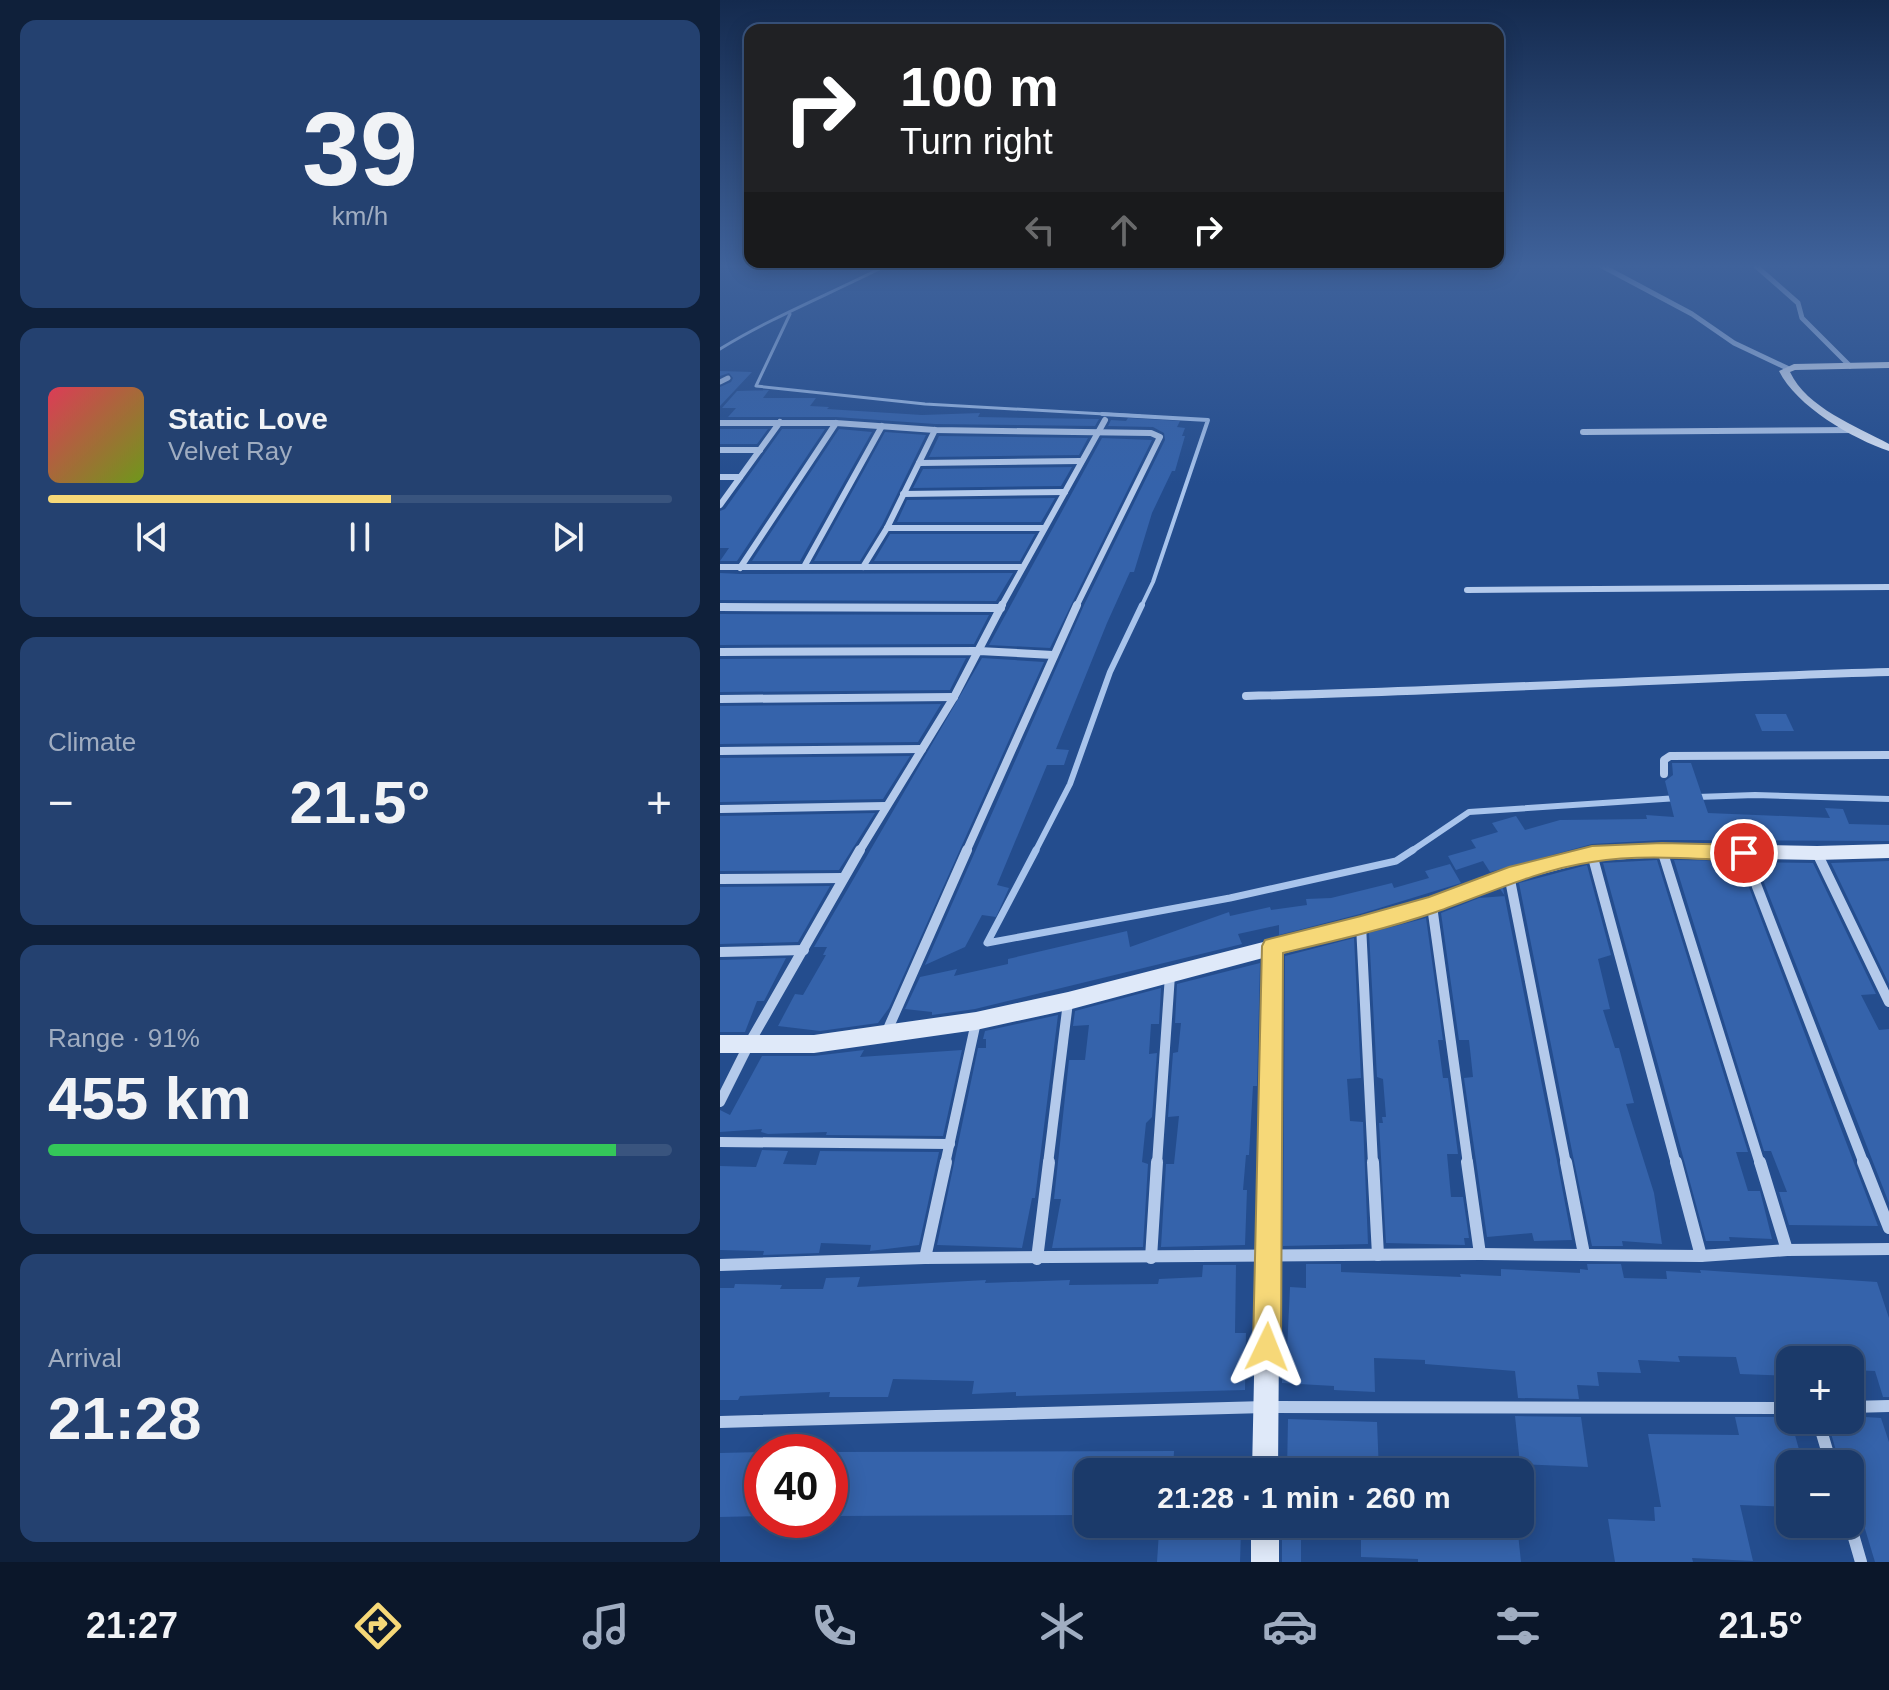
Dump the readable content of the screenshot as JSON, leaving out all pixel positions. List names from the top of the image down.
{
  "page": {
    "tile": [
      ["39", "km/h"],
      "Climate",
      ["Range · 91%", "455 km"],
      ["Arrival", "21:28"]
    ],
    "turn": ["100 m", "Turn right"],
    "song": ["Static Love", "Velvet Ray"],
    "heat": ["−", "21.5°", "+"],
    "map_buttons": ["+", "−"],
    "limit": "40",
    "trip": "21:28 · 1 min · 260 m",
    "tabs": ["21:27", "21.5°"]
  }
}
